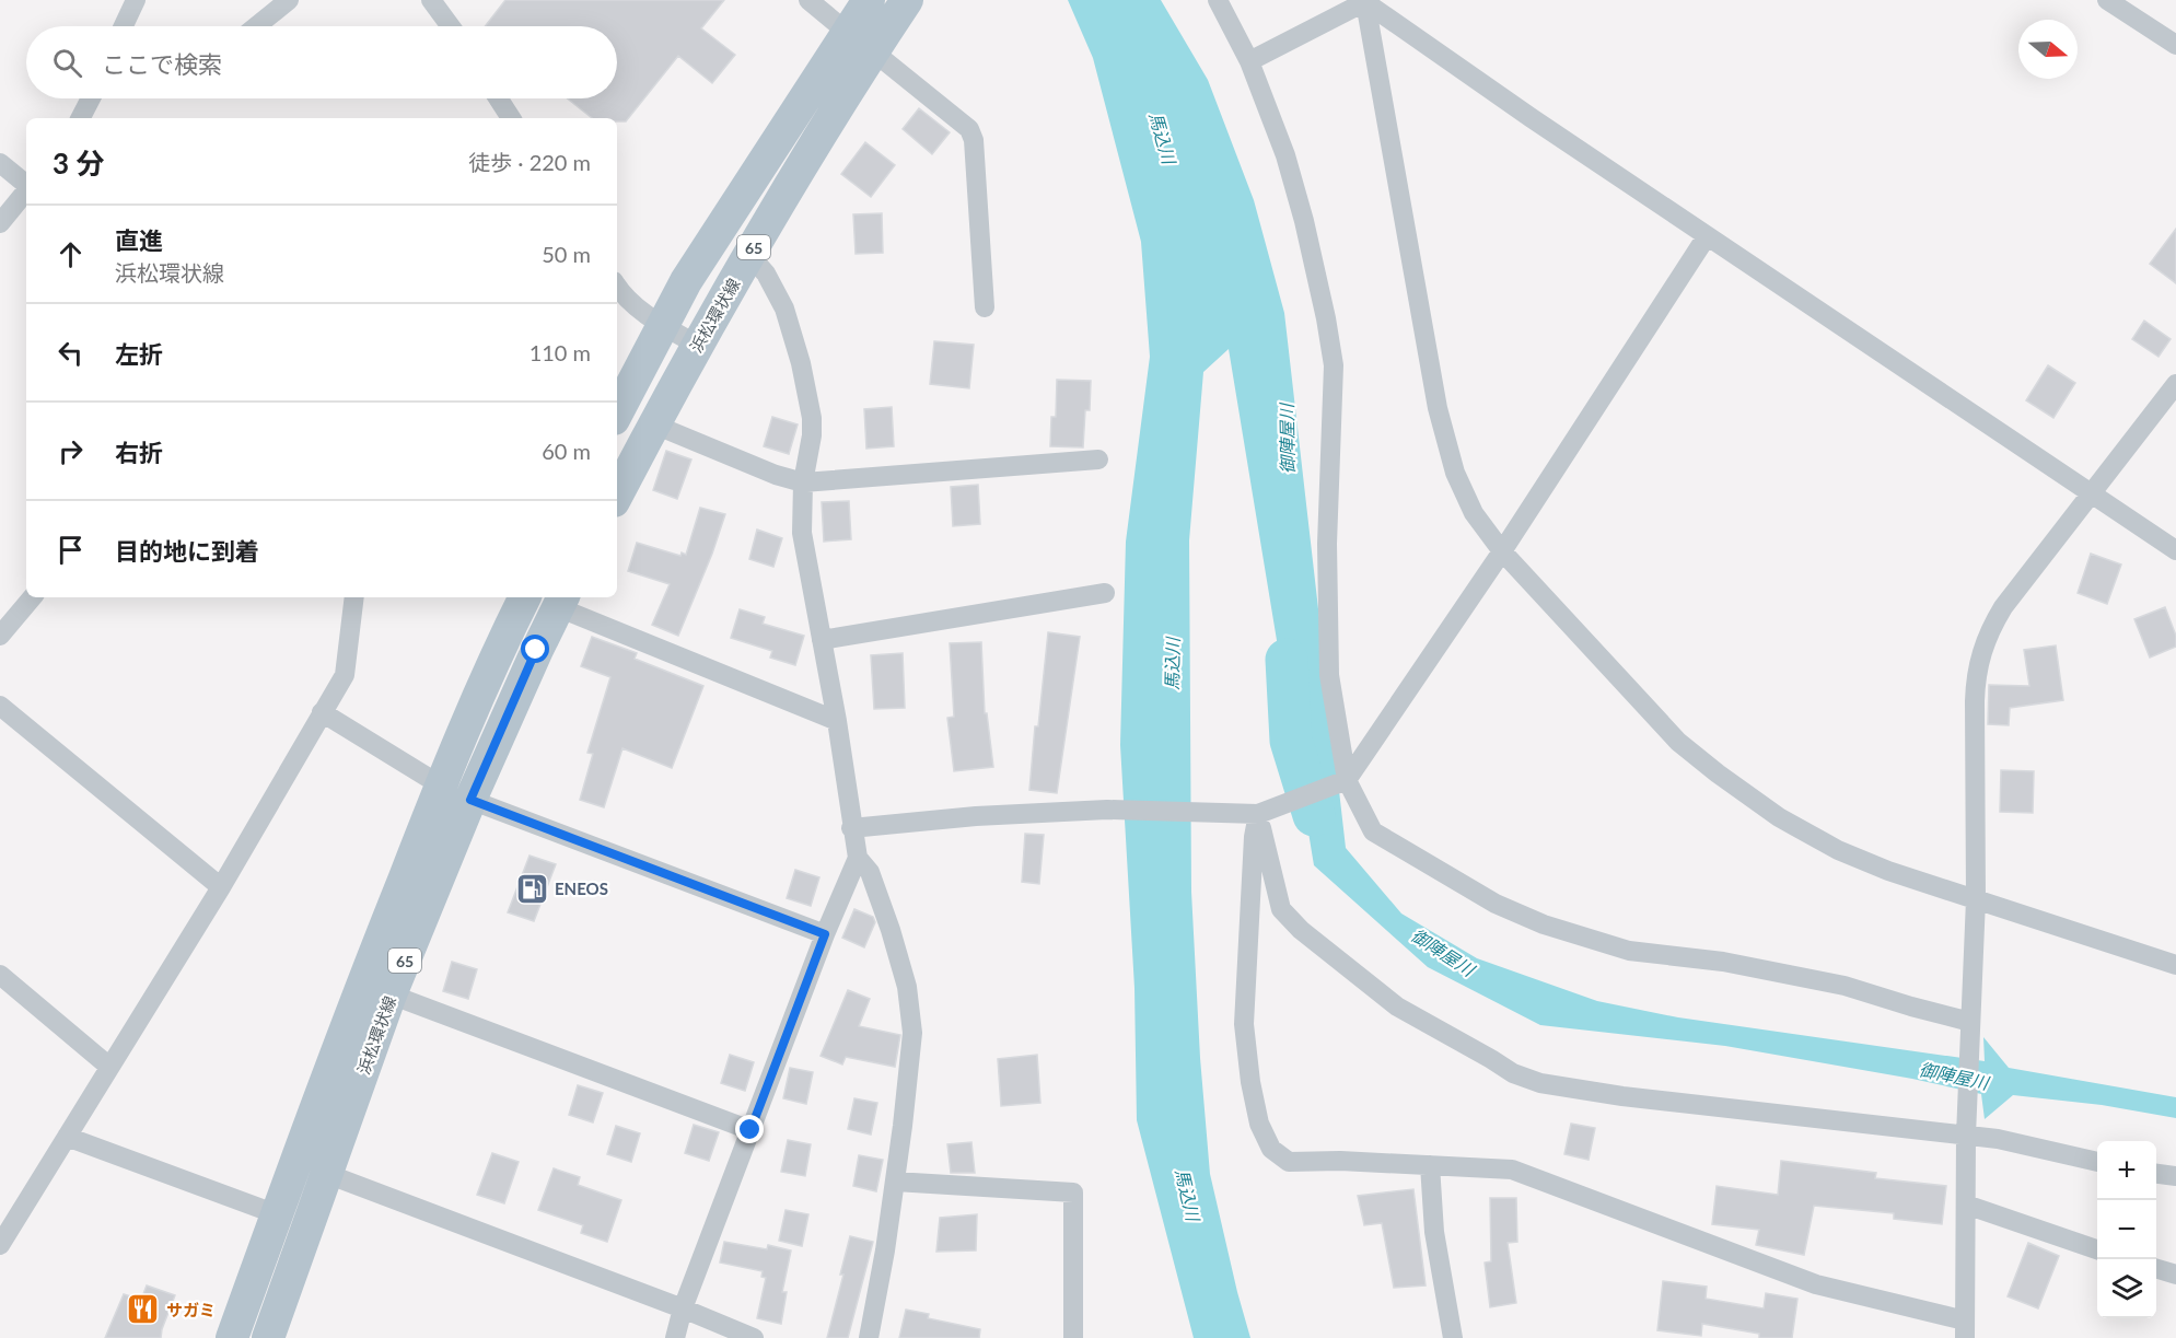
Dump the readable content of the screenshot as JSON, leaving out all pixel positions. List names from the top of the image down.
{
  "streets": {
    "main road": ["65", "浜松環状線"]
  },
  "water": ["馬込川", "御陣屋川"],
  "places": {
    "fuel station": ["ENEOS"],
    "restaurant": ["サガミ"]
  },
  "north": "right",
  "page": {
    "search": "ここで検索",
    "heading": ["3 分", "徒歩 · 220 m"],
    "list": [
      ["直進", "浜松環状線", "50 m"],
      ["左折", "110 m"],
      ["右折", "60 m"],
      "目的地に到着"
    ],
    "map_buttons": ["+", "−"]
  }
}
